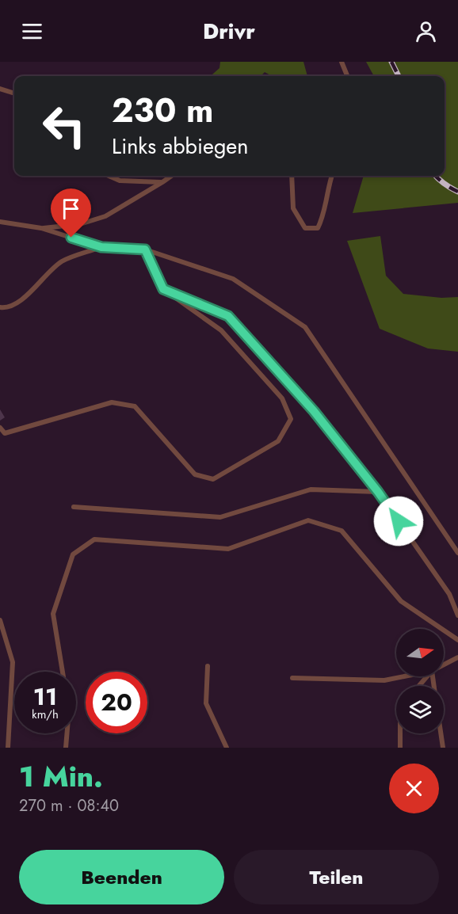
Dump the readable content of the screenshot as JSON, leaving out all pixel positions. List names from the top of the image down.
{
  "north": "right",
  "page": {
    "header": "Drivr",
    "turn": ["230 m", "Links abbiegen"],
    "speed": "11 km/h",
    "limit": "20",
    "heading": ["1 Min.", "270 m · 08:40"],
    "buttons": ["Beenden", "Teilen"]
  }
}
